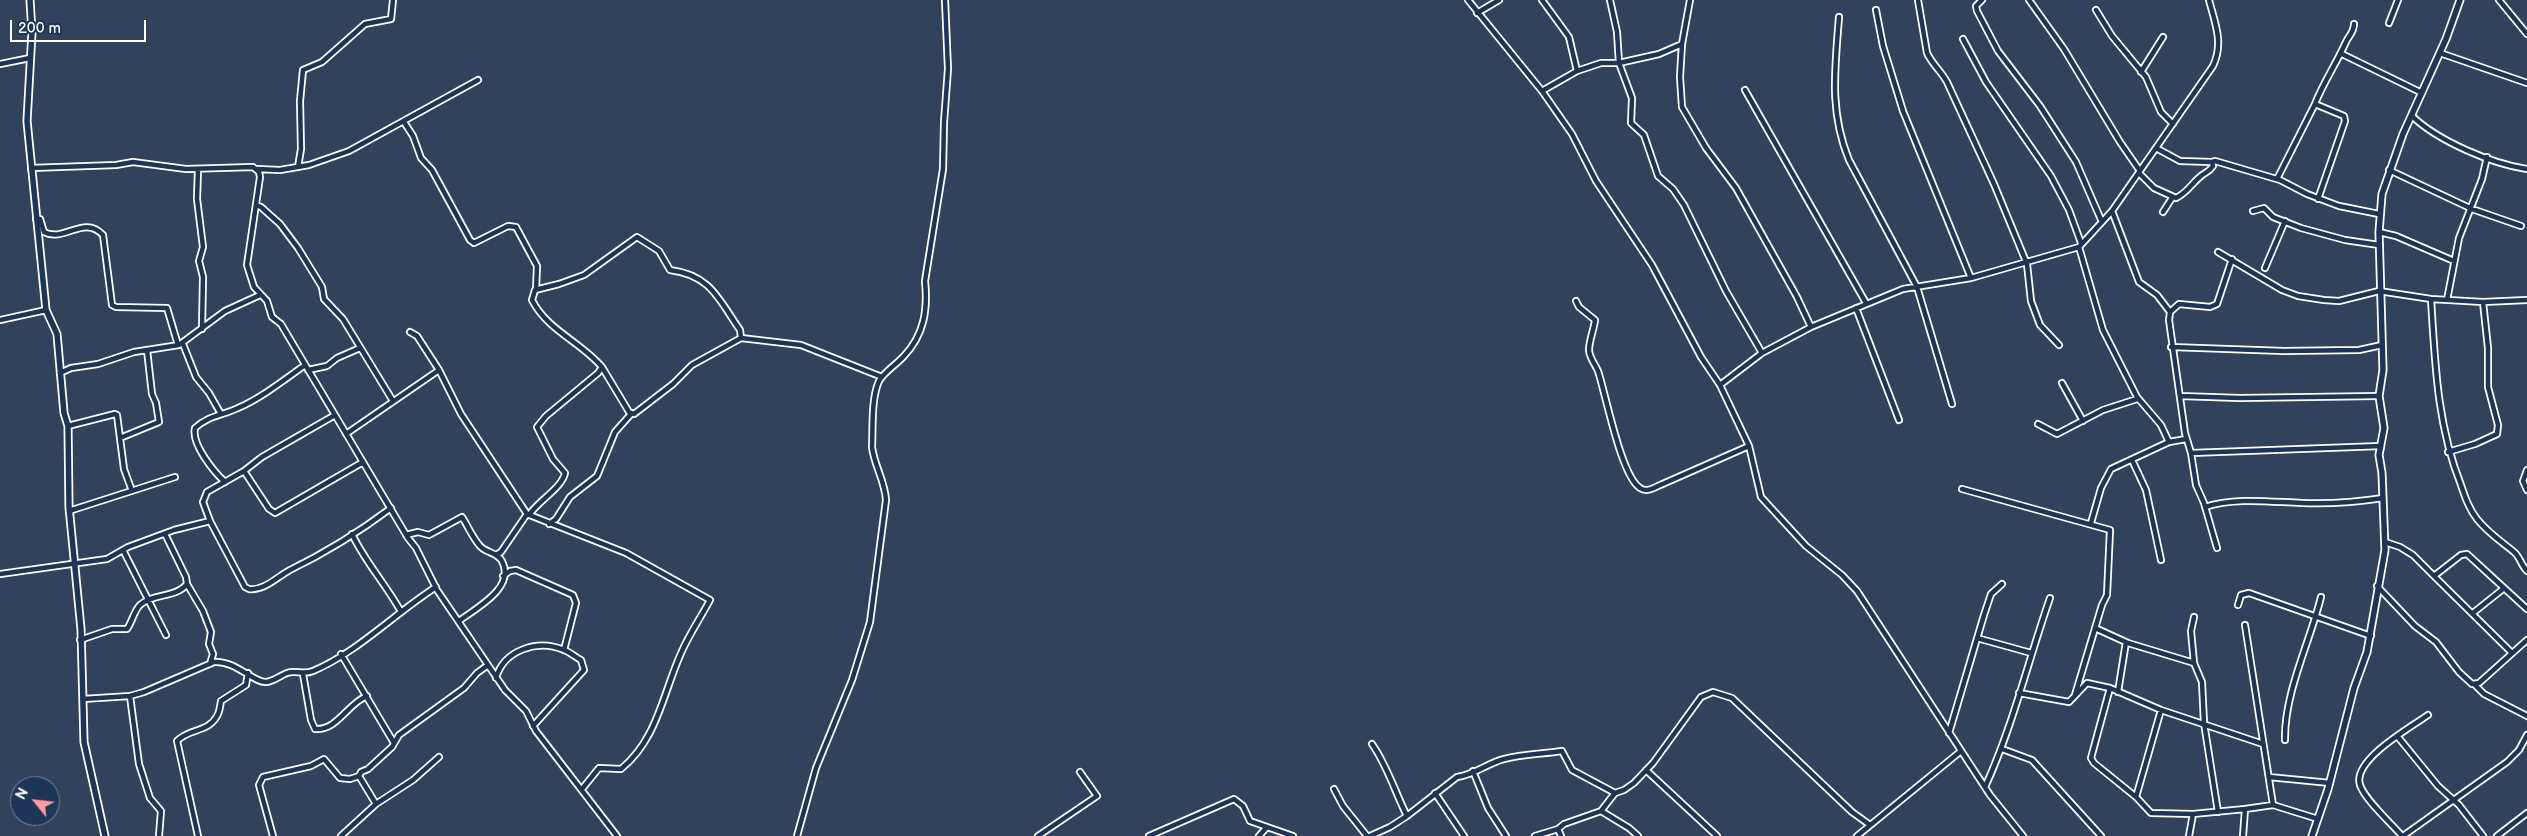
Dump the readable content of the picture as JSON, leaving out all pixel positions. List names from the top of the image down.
{
  "scale_bar": "200 m",
  "north": "top left"
}
